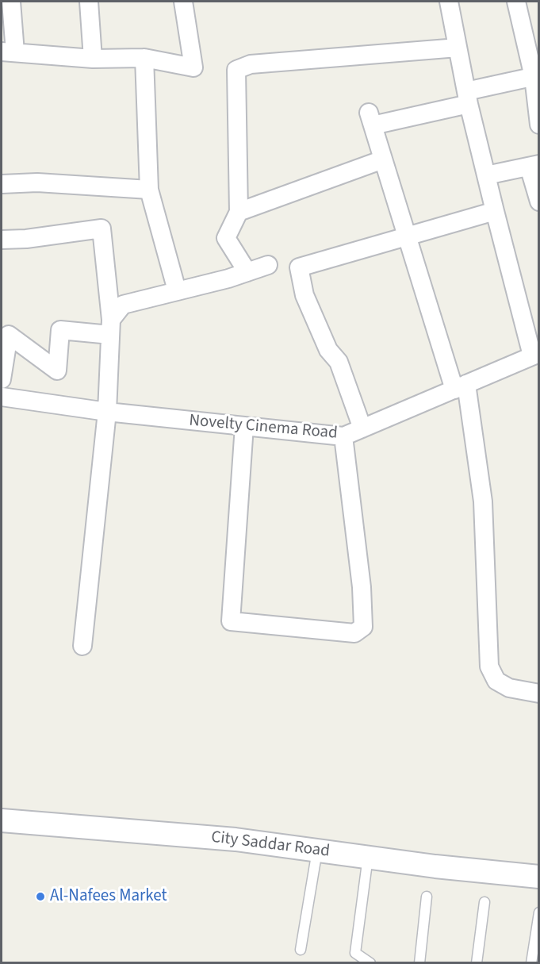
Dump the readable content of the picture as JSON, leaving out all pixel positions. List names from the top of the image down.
{
  "streets": {
    "street": ["Novelty Cinema Road", "City Saddar Road"]
  },
  "places": ["Al-Nafees Market"]
}
